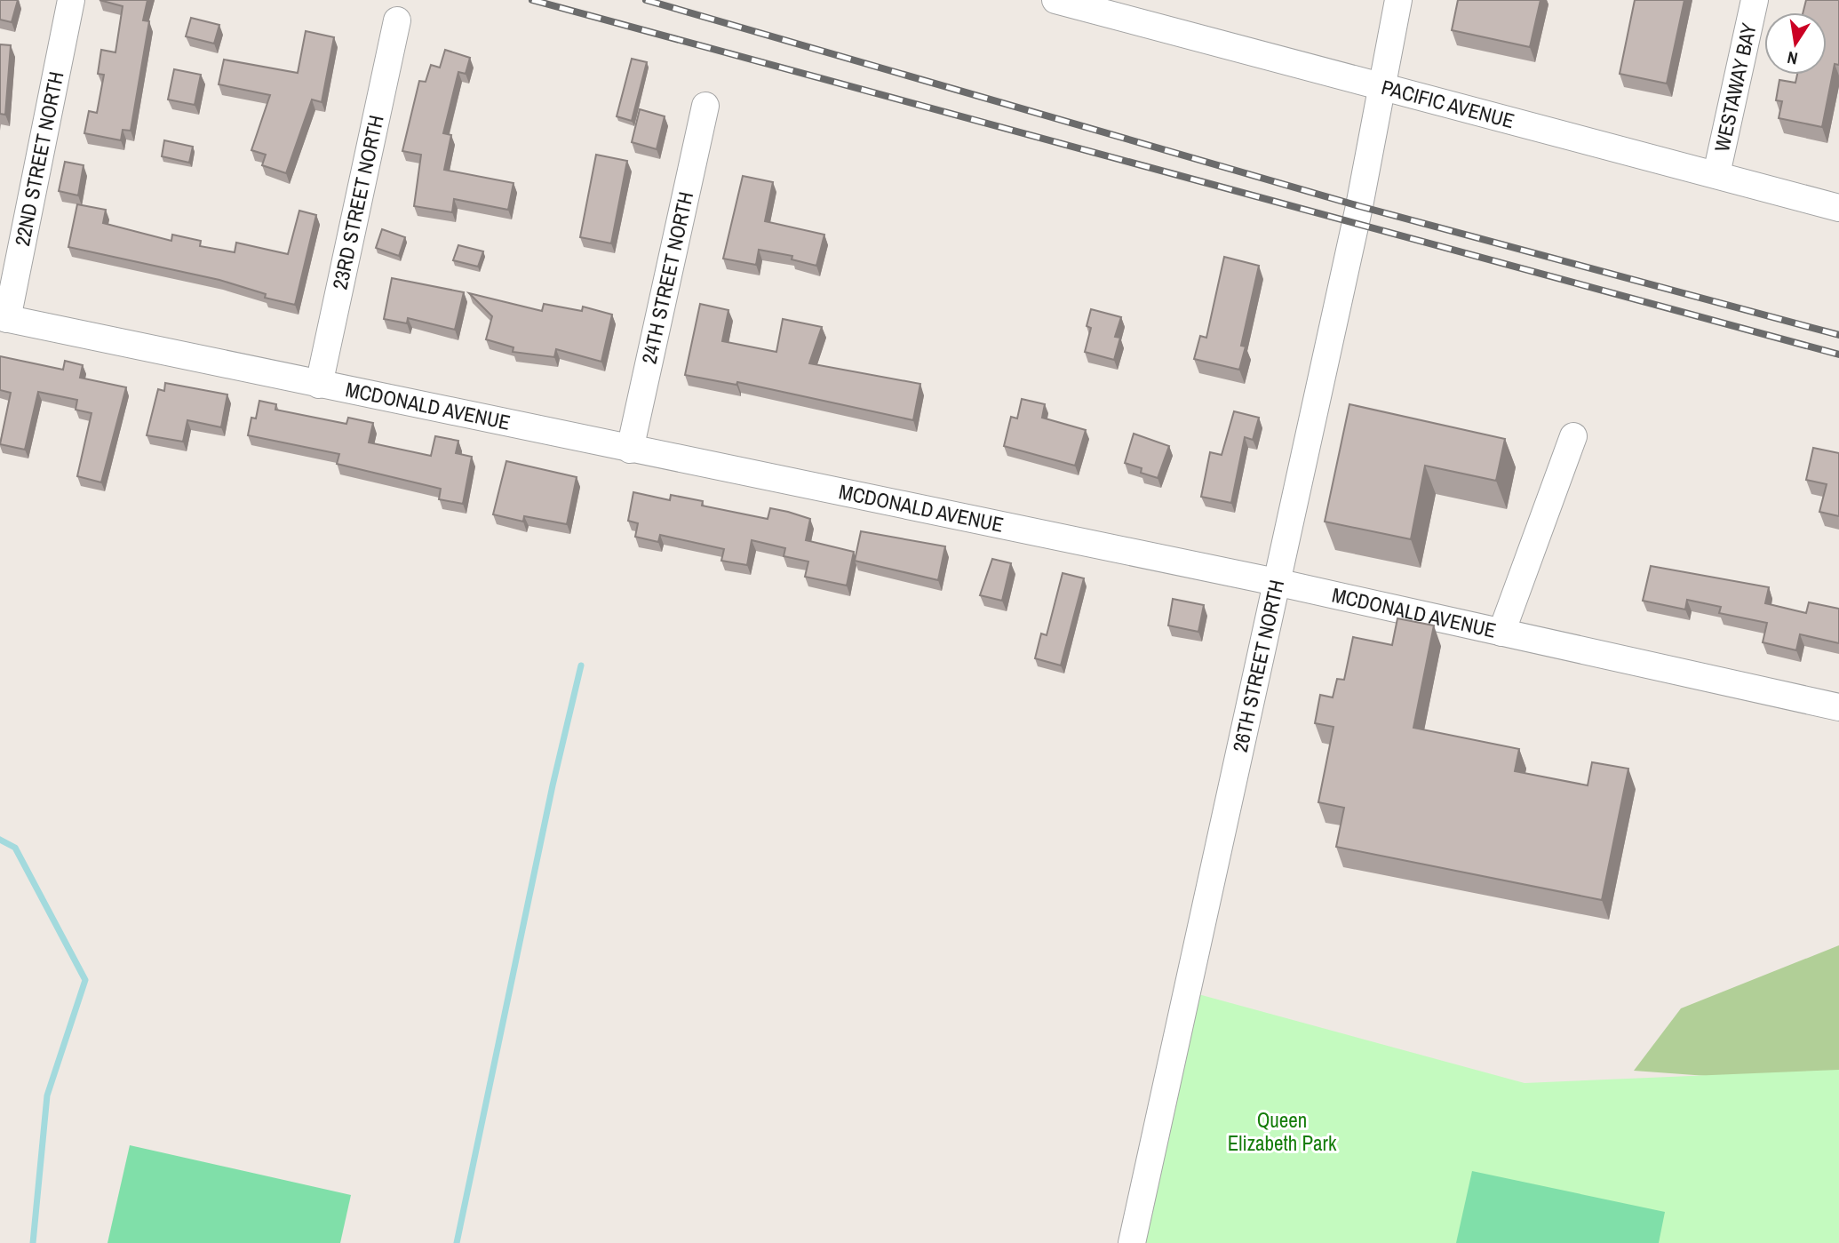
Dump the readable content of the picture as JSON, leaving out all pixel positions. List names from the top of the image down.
{
  "streets": {
    "street": [
      "WESTAWAY BAY",
      "PACIFIC AVENUE",
      "22ND STREET NORTH",
      "23RD STREET NORTH",
      "24TH STREET NORTH",
      "MCDONALD AVENUE",
      "26TH STREET NORTH"
    ]
  },
  "crossings": [
    ["WESTAWAY BAY", "PACIFIC AVENUE"],
    ["PACIFIC AVENUE", "26TH STREET NORTH"],
    ["22ND STREET NORTH", "MCDONALD AVENUE"],
    ["23RD STREET NORTH", "MCDONALD AVENUE"],
    ["24TH STREET NORTH", "MCDONALD AVENUE"],
    ["MCDONALD AVENUE", "26TH STREET NORTH"]
  ],
  "parks": ["Queen Elizabeth Park"],
  "north": "bottom"
}
